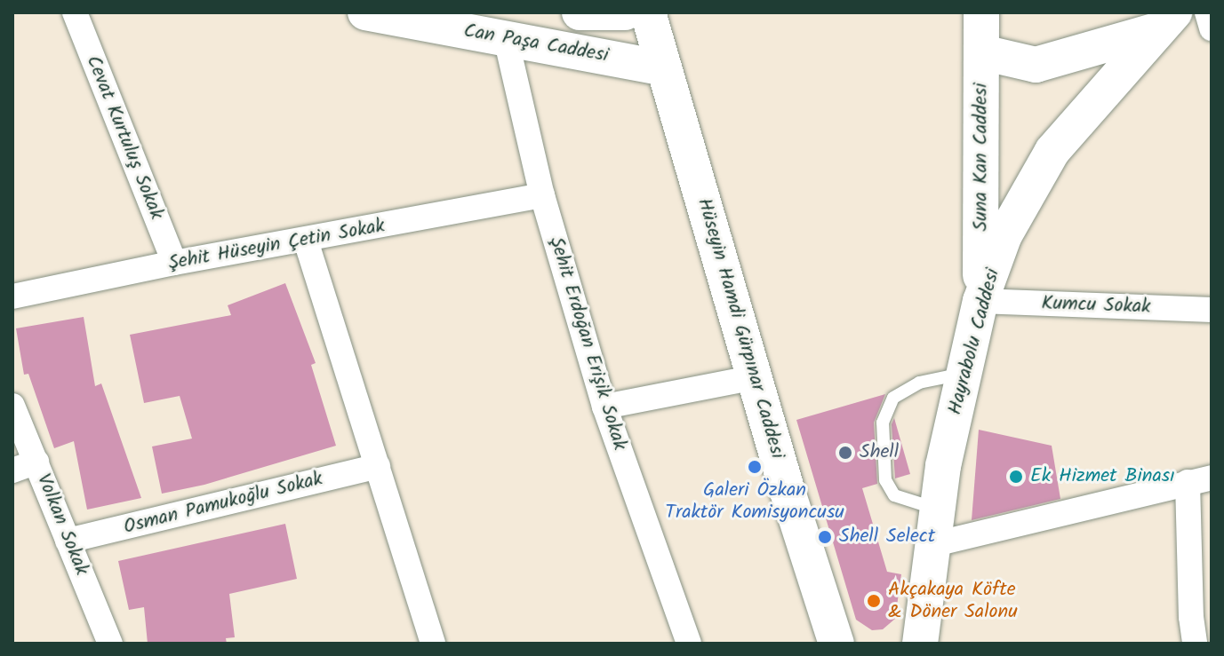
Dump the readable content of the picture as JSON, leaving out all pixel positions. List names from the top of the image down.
{
  "streets": {
    "street": [
      "Can Paşa Caddesi",
      "Cevat Kurtuluş Sokak",
      "Suna Kan Caddesi",
      "Şehit Hüseyin Çetin Sokak",
      "Kumcu Sokak",
      "Hüseyin Hamdi Gürpınar Caddesi",
      "Hayrabolu Caddesi",
      "Şehit Erdoğan Erişik Sokak",
      "Osman Pamukoğlu Sokak",
      "Volkan Sokak"
    ]
  },
  "crossings": [
    ["Can Paşa Caddesi", "Hüseyin Hamdi Gürpınar Caddesi"],
    ["Can Paşa Caddesi", "Şehit Erdoğan Erişik Sokak"],
    ["Cevat Kurtuluş Sokak", "Şehit Hüseyin Çetin Sokak"],
    ["Suna Kan Caddesi", "Kumcu Sokak"],
    ["Suna Kan Caddesi", "Hayrabolu Caddesi"],
    ["Şehit Hüseyin Çetin Sokak", "Şehit Erdoğan Erişik Sokak"],
    ["Kumcu Sokak", "Hayrabolu Caddesi"],
    ["Osman Pamukoğlu Sokak", "Volkan Sokak"]
  ],
  "places": [
    "Shell",
    "Galeri Özkan Traktör Komisyoncusu",
    "Ek Hizmet Binası",
    "Shell Select",
    "Akçakaya Köfte & Döner Salonu"
  ]
}
